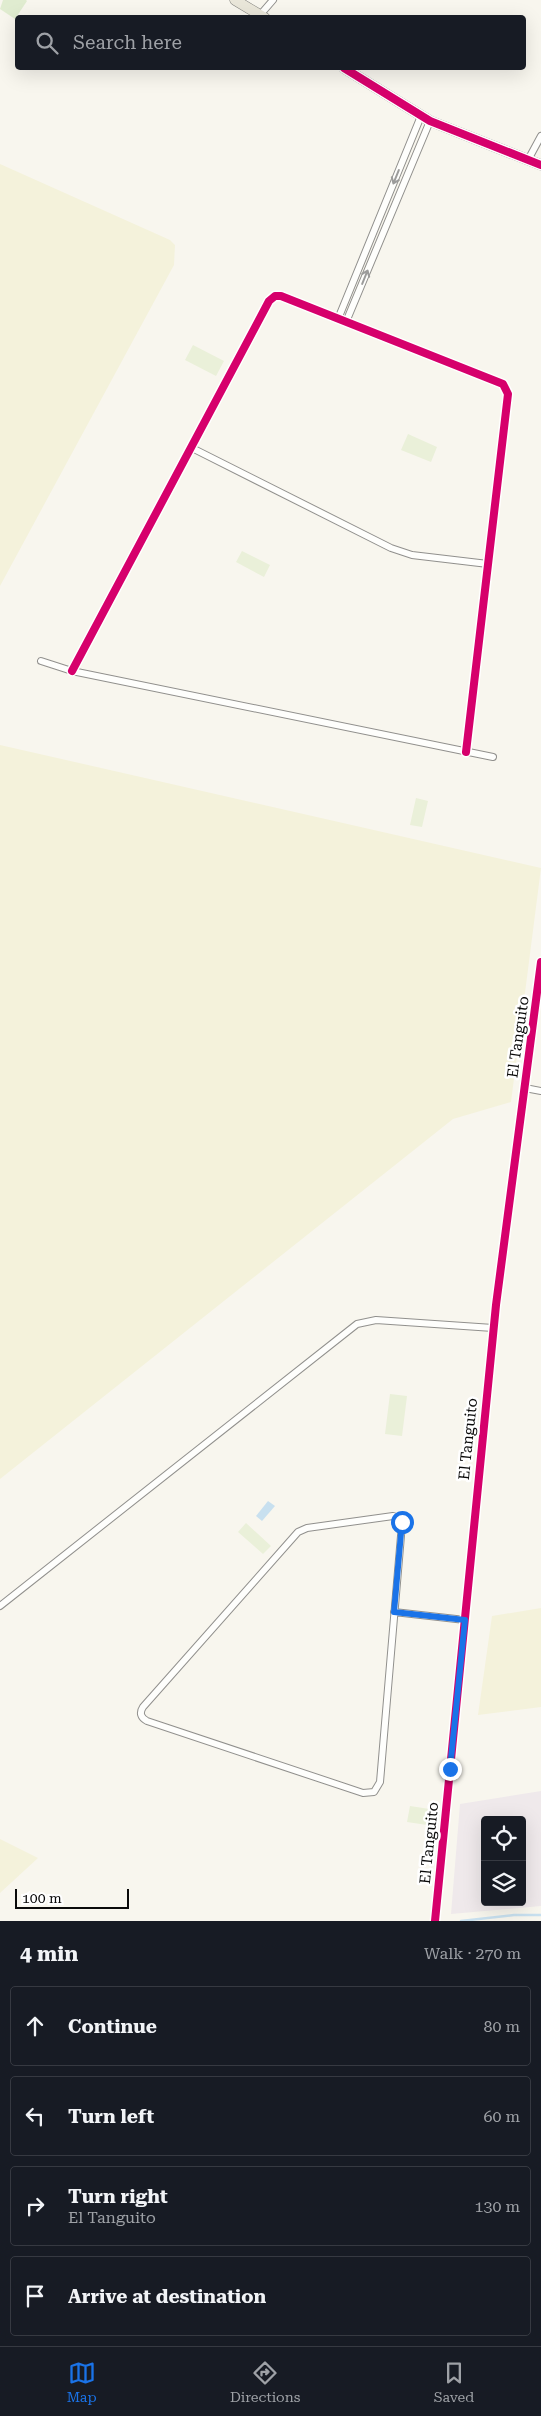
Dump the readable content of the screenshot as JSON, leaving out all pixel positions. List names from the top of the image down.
{
  "streets": {
    "street": ["El Tanguito"]
  },
  "scale_bar": "100 m",
  "page": {
    "search": "Search here",
    "scale": "100 m",
    "heading": ["4 min", "Walk · 270 m"],
    "list": [
      ["Continue", "80 m"],
      ["Turn left", "60 m"],
      ["Turn right", "El Tanguito", "130 m"],
      "Arrive at destination"
    ],
    "nav": ["Map", "Directions", "Saved"]
  }
}
